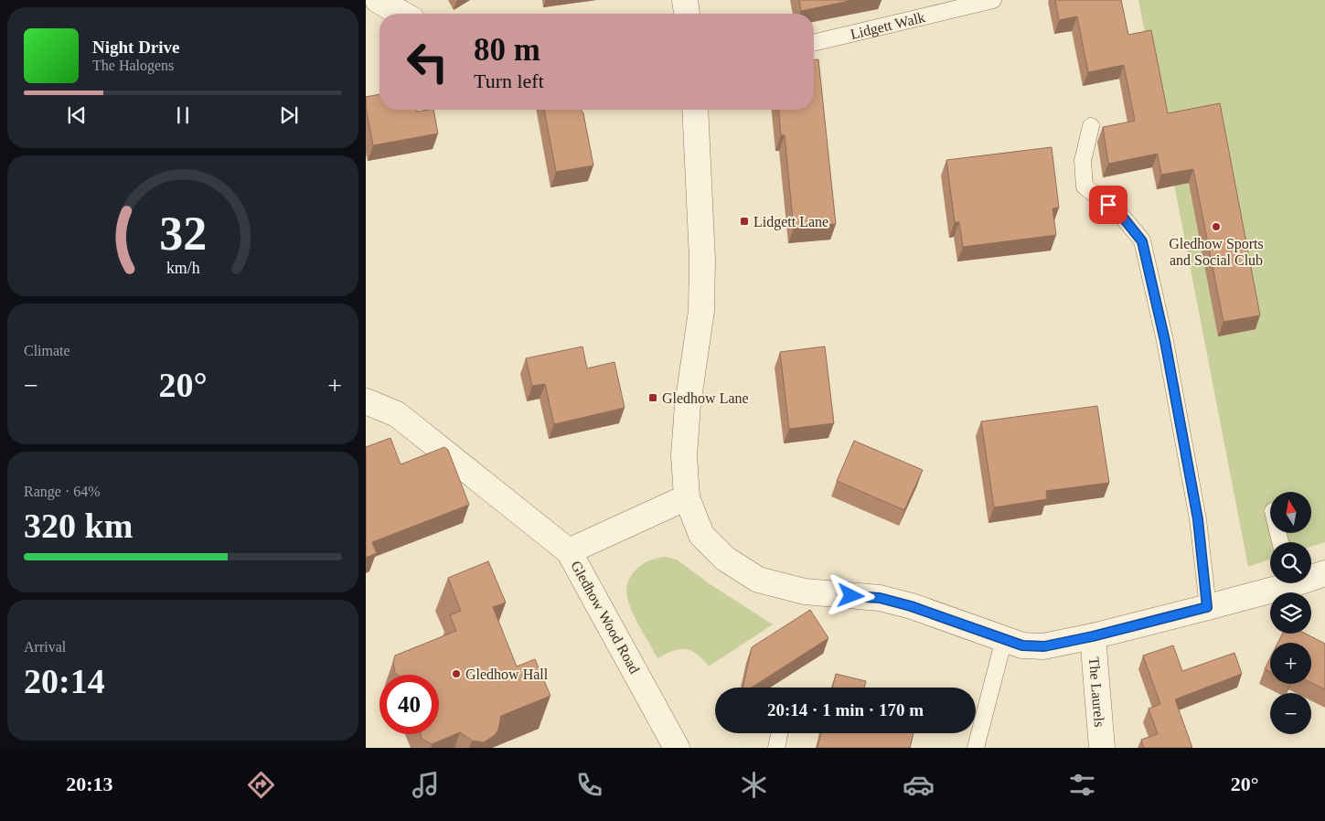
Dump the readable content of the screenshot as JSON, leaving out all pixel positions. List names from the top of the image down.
{
  "streets": {
    "street": ["Gledhow Wood Road", "The Laurels"],
    "lane": ["Lidgett Walk"]
  },
  "places": {
    "transit": ["Lidgett Lane", "Gledhow Lane"],
    "other": ["Gledhow Sports and Social Club", "Gledhow Hall"]
  },
  "north": "top",
  "page": {
    "turn": ["80 m", "Turn left"],
    "song": ["Night Drive", "The Halogens"],
    "tile": [
      "Climate",
      ["Range · 64%", "320 km"],
      ["Arrival", "20:14"]
    ],
    "heat": ["−", "20°", "+"],
    "map_buttons": ["+", "−"],
    "limit": "40",
    "trip": "20:14 · 1 min · 170 m",
    "tabs": ["20:13", "20°"],
    "gauge": ["32", "km/h"]
  }
}
